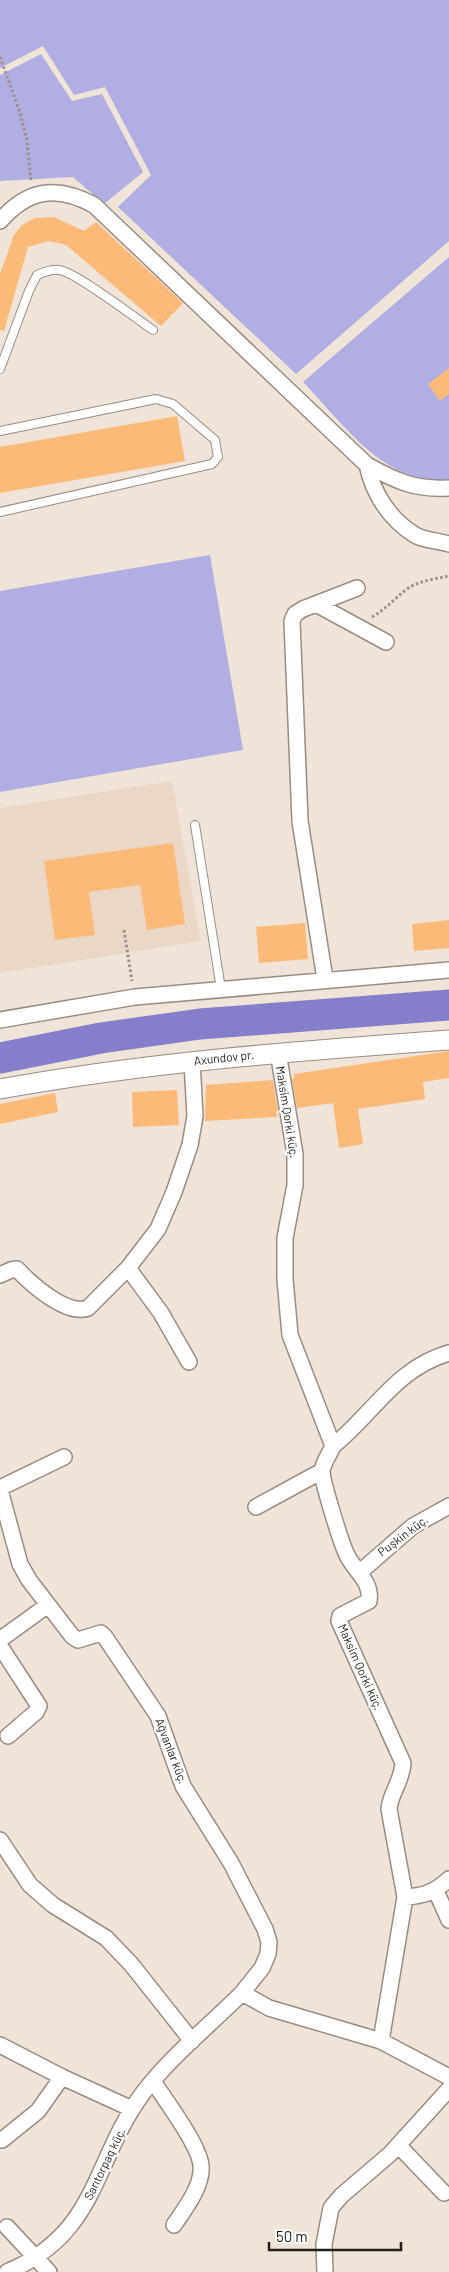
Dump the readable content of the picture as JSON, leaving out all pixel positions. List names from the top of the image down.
{
  "streets": {
    "street": [
      "Axundov pr.",
      "Maksim Qorki küç.",
      "Puşkin küç.",
      "Ağvanlar küç.",
      "Sarıtorpaq küç."
    ]
  },
  "crossings": [
    ["Axundov pr.", "Maksim Qorki küç."],
    ["Maksim Qorki küç.", "Puşkin küç."],
    ["Ağvanlar küç.", "Sarıtorpaq küç."]
  ],
  "scale_bar": "50 m"
}
